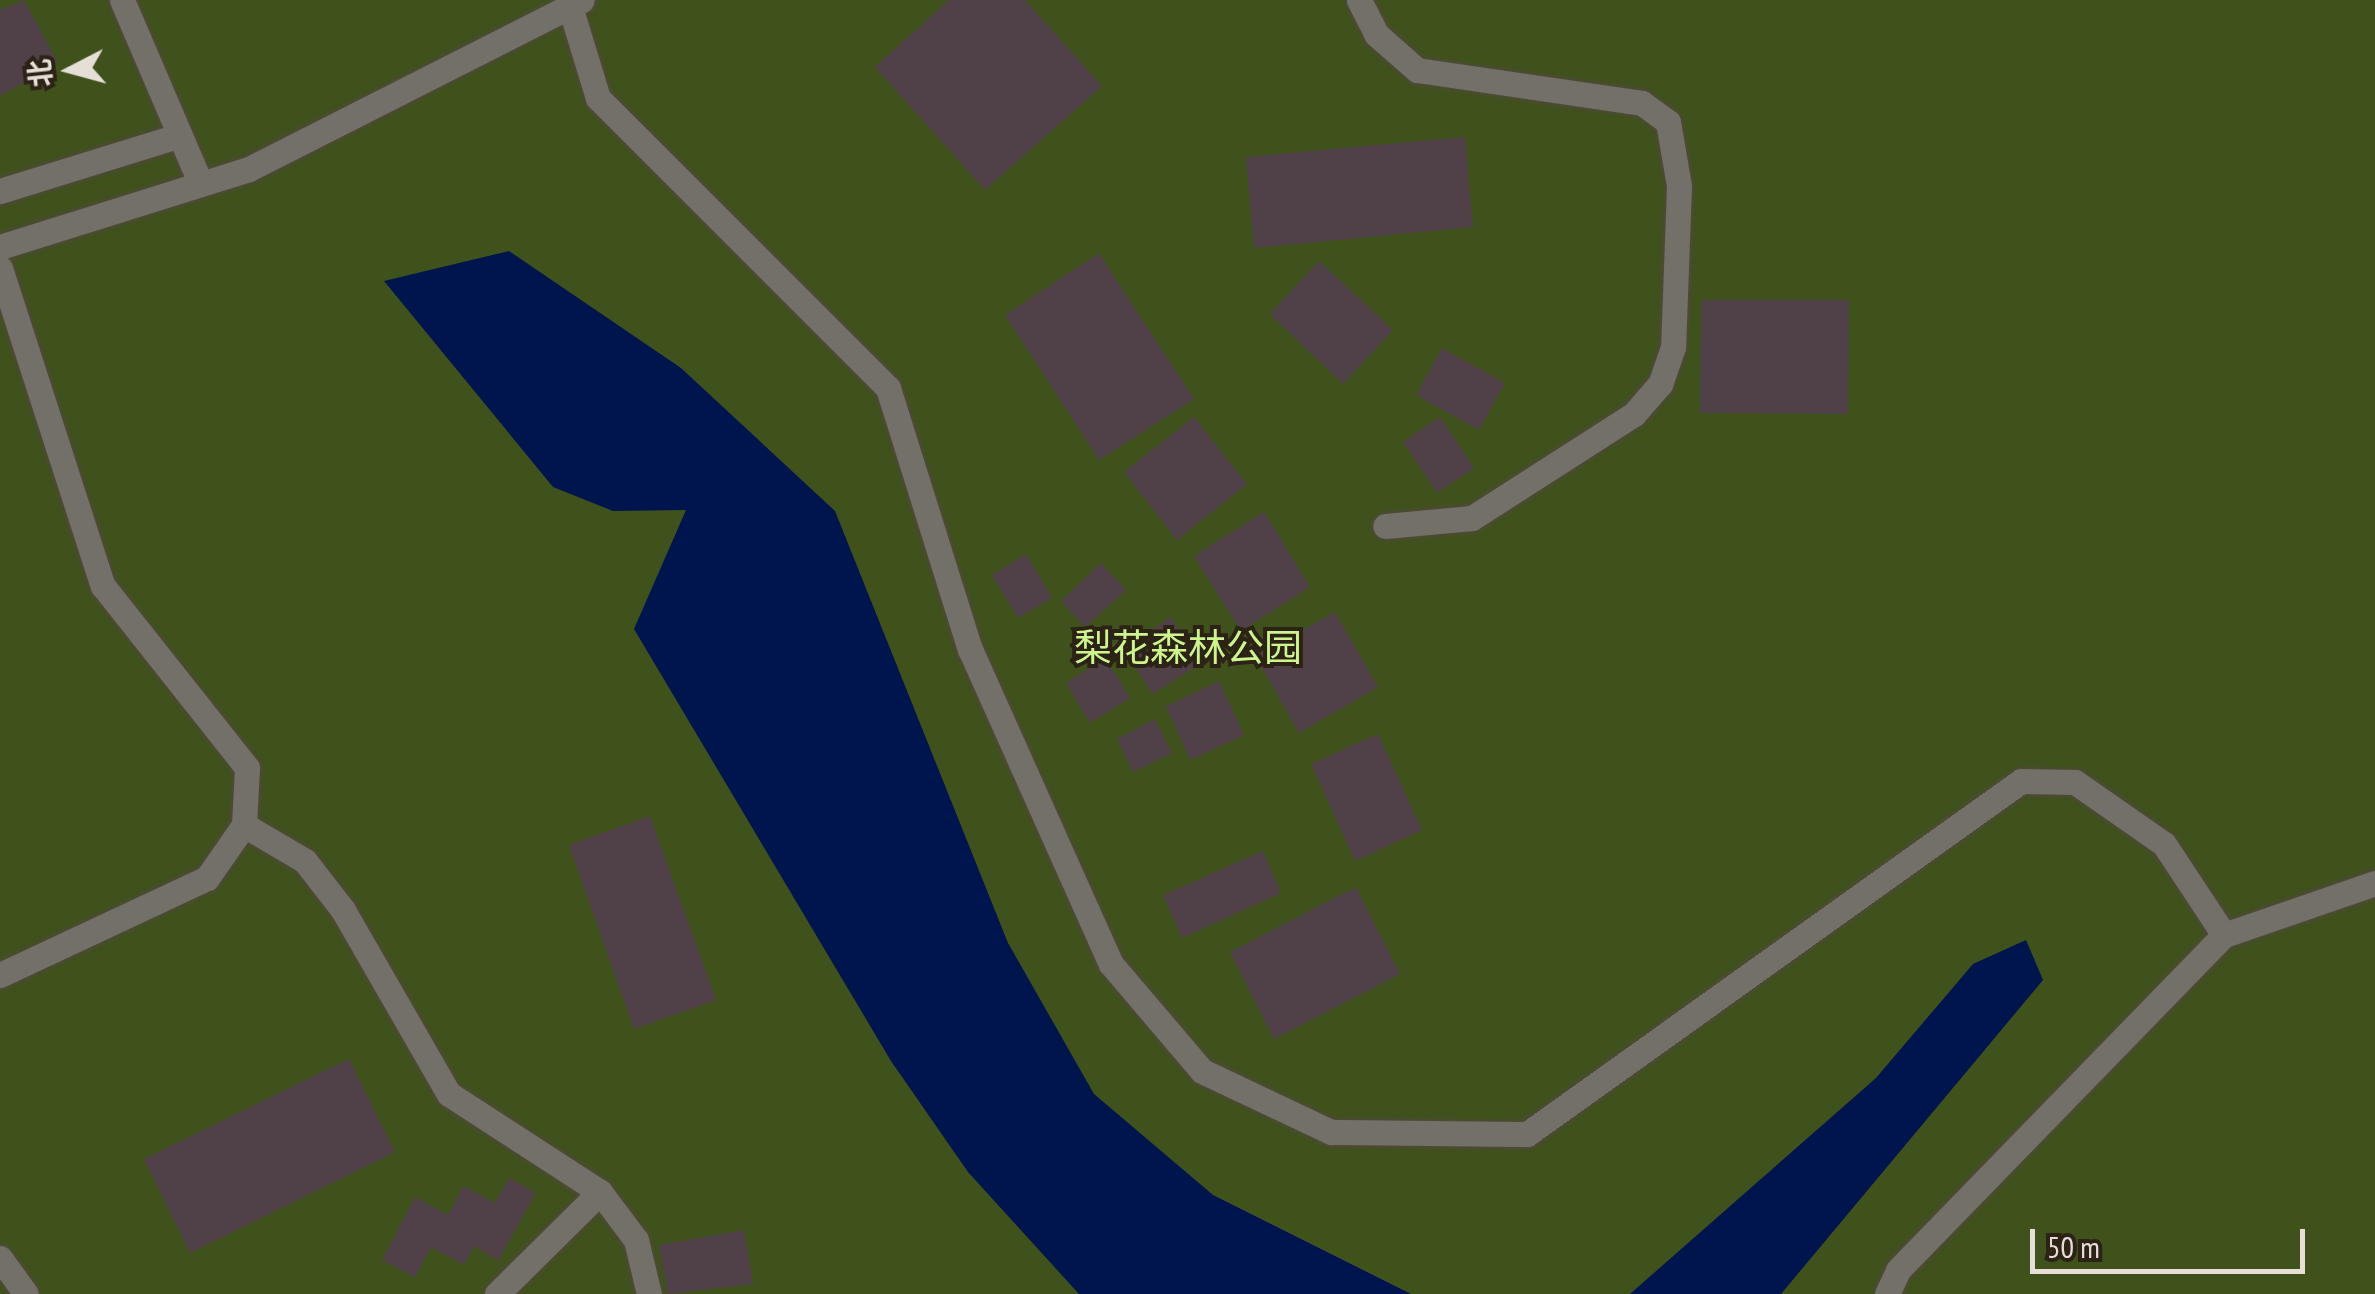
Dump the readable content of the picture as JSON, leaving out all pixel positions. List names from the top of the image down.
{
  "parks": ["梨花森林公园"],
  "scale_bar": "50 m",
  "north": "left"
}
